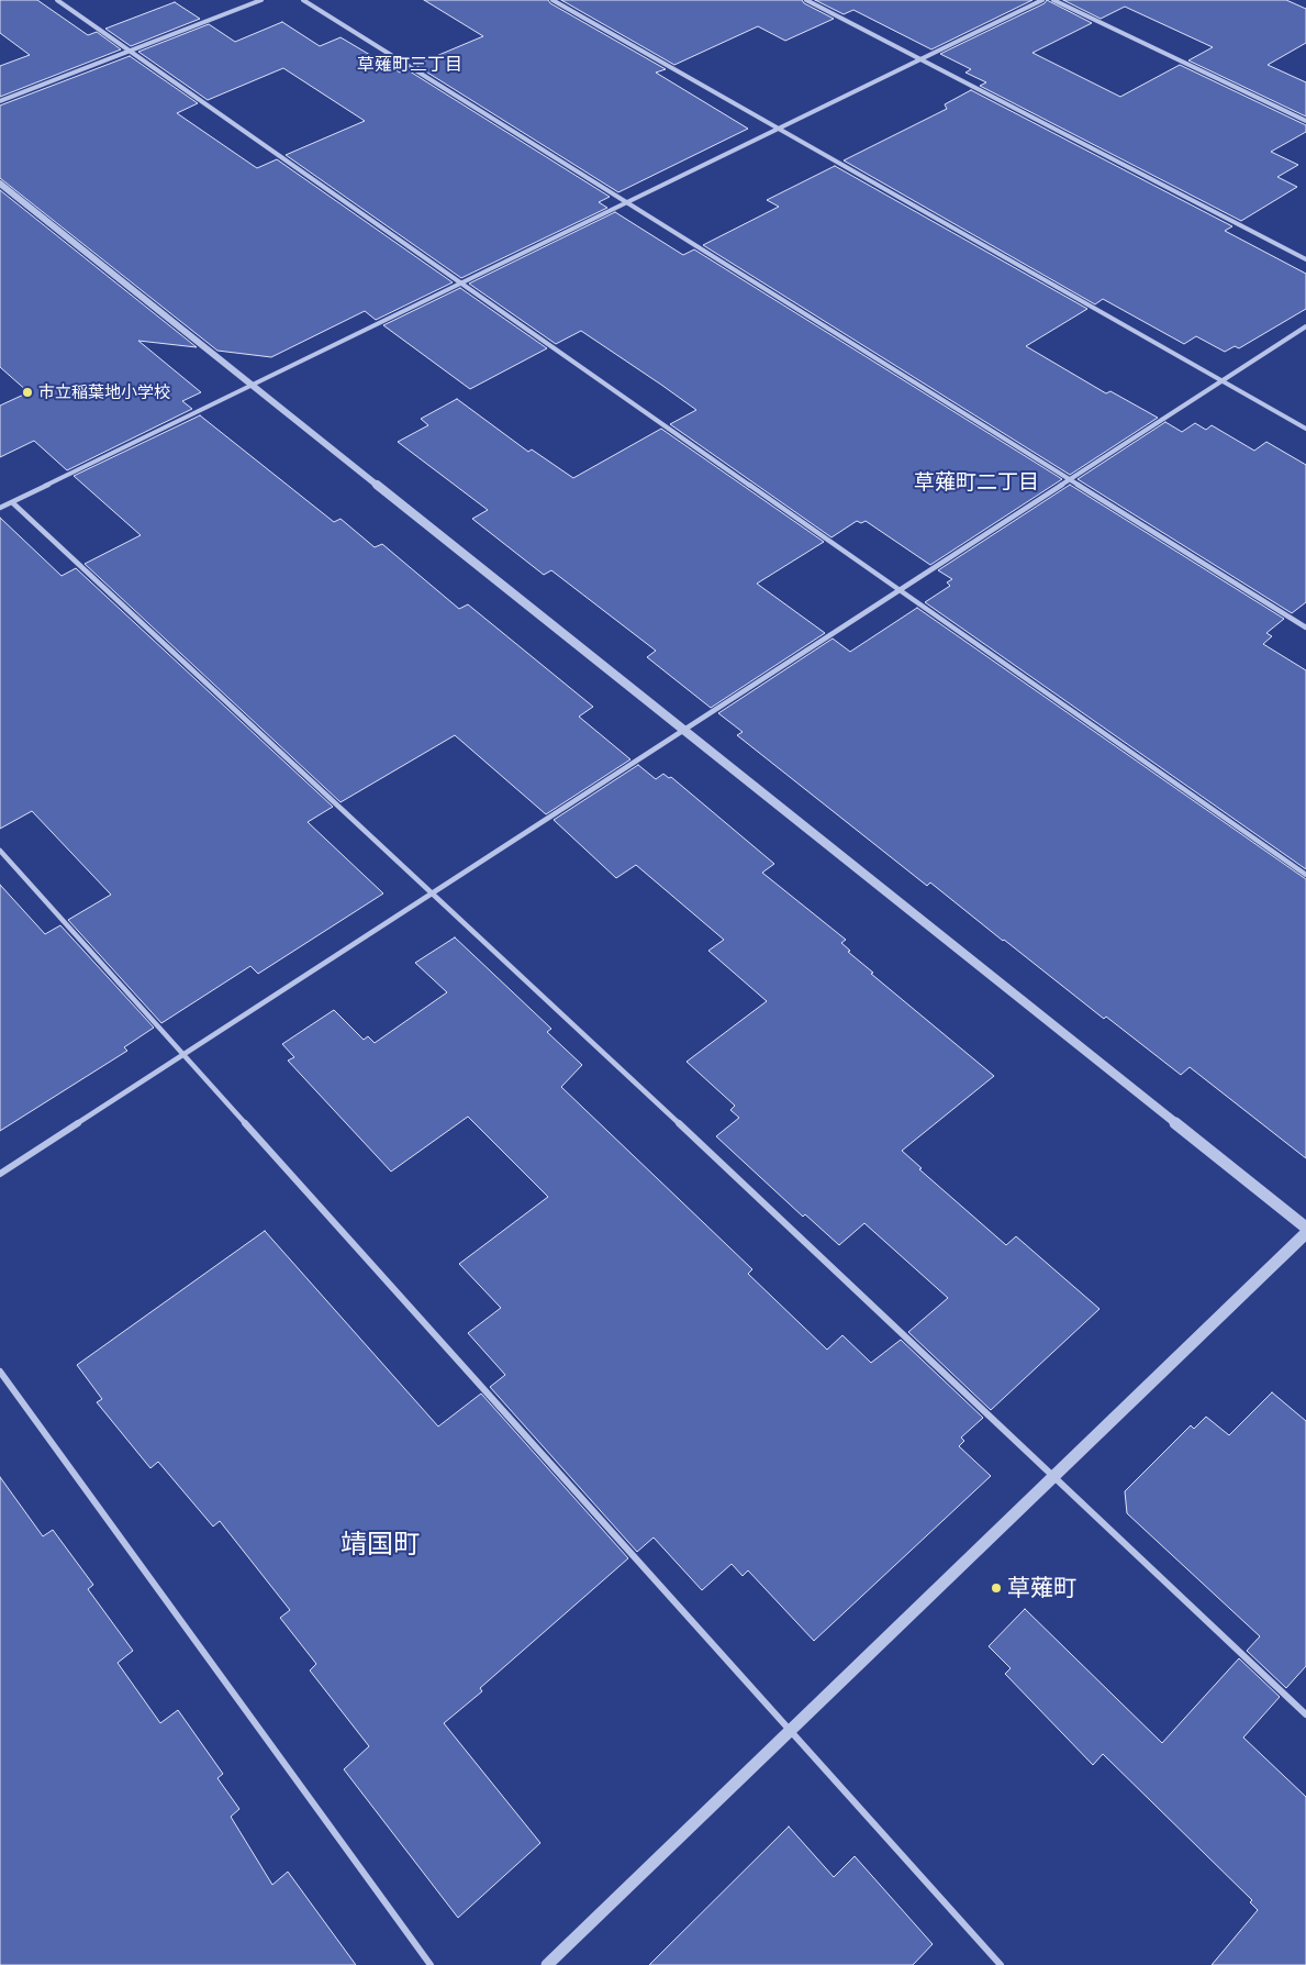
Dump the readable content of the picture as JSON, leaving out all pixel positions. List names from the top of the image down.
{
  "districts": ["草薙町三丁目", "草薙町二丁目", "靖国町"],
  "places": ["市立稲葉地小学校", "草薙町"]
}
